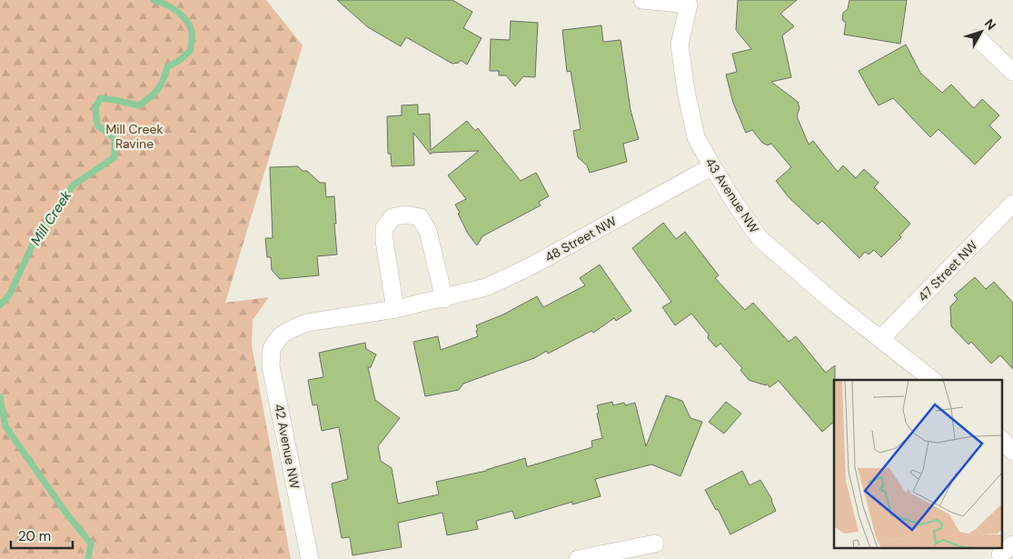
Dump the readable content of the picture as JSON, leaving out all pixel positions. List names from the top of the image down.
{
  "streets": {
    "street": [
      "43 Avenue NW",
      "48 Street NW",
      "47 Street NW",
      "42 Avenue NW"
    ]
  },
  "crossings": [
    ["43 Avenue NW", "48 Street NW"],
    ["43 Avenue NW", "47 Street NW"],
    ["48 Street NW", "42 Avenue NW"]
  ],
  "water": ["Mill Creek"],
  "parks": ["Mill Creek Ravine"],
  "scale_bar": "20 m",
  "north": "top right"
}
